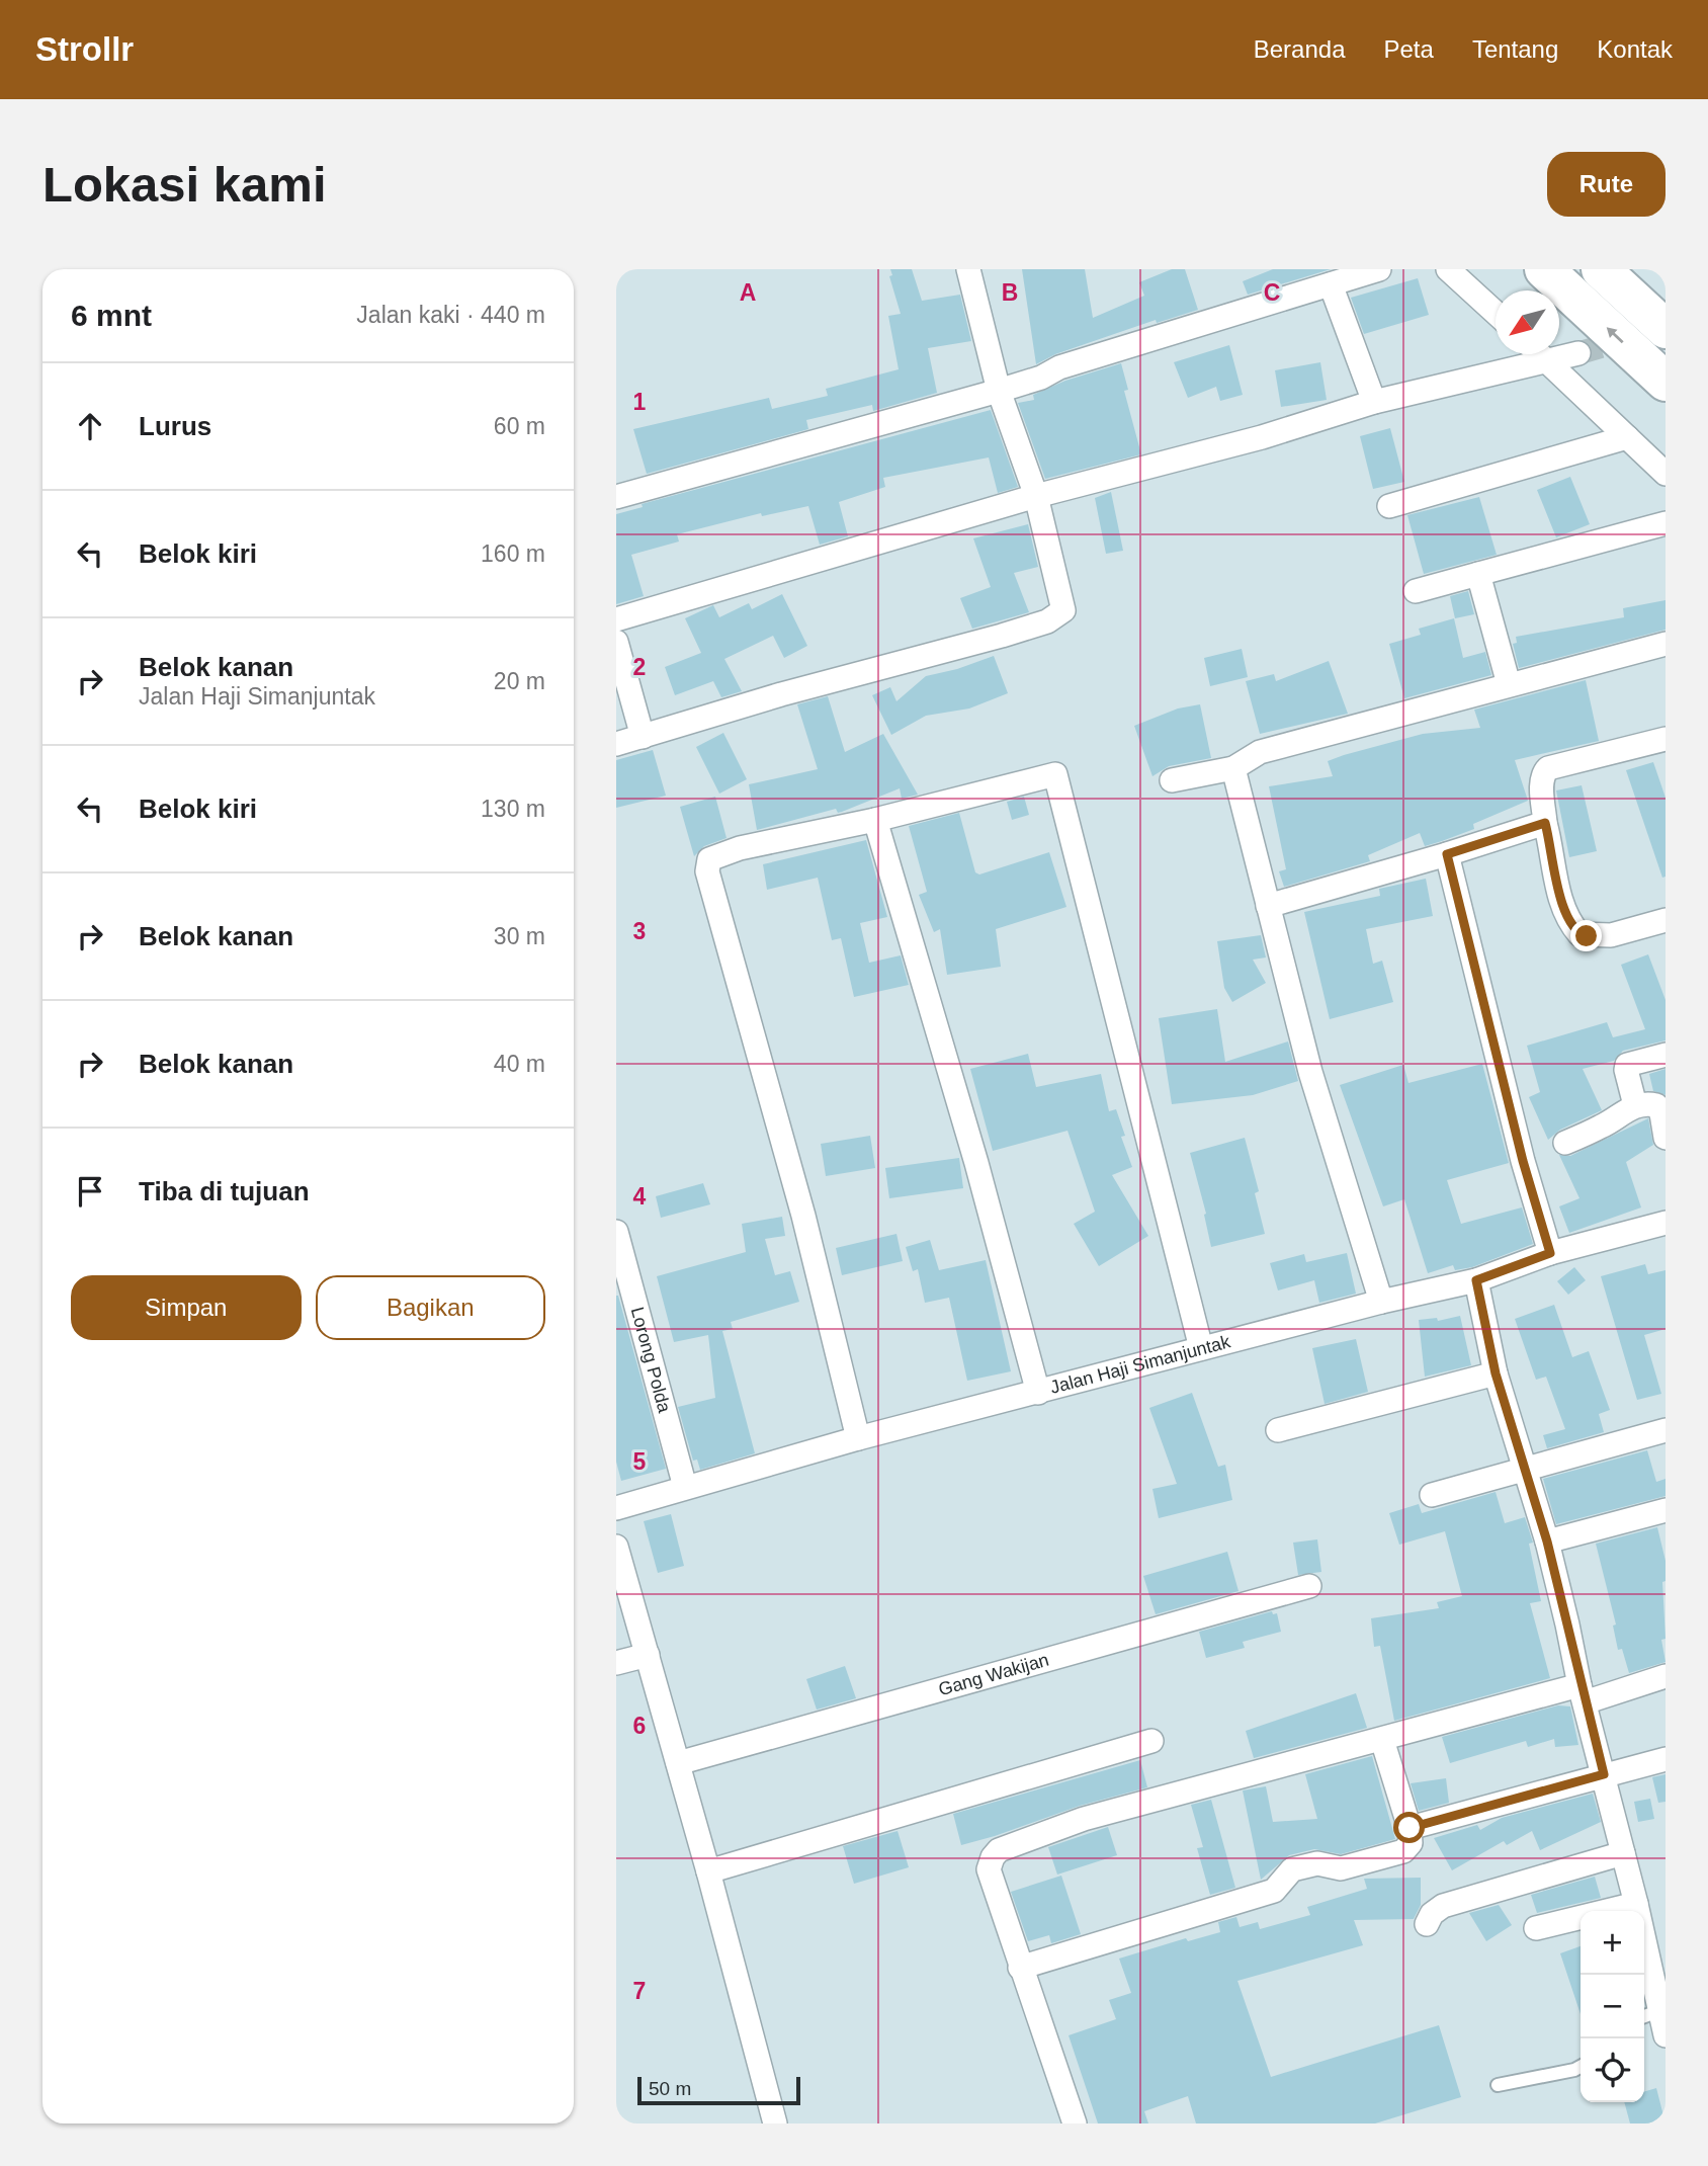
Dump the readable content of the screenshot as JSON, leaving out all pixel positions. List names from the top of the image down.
{
  "streets": {
    "street": ["Lorong Polda", "Jalan Haji Simanjuntak", "Gang Wakijan"]
  },
  "crossings": [
    ["Lorong Polda", "Jalan Haji Simanjuntak"]
  ],
  "scale_bar": "50 m",
  "north": "bottom left",
  "page": {
    "header": "Strollr",
    "nav": [
      "Beranda",
      "Peta",
      "Tentang",
      "Kontak"
    ],
    "buttons": [
      "Rute",
      ["Simpan", "Bagikan"]
    ],
    "title": "Lokasi kami",
    "heading": ["6 mnt", "Jalan kaki · 440 m"],
    "list": [
      ["Lurus", "60 m"],
      ["Belok kiri", "160 m"],
      ["Belok kanan", "Jalan Haji Simanjuntak", "20 m"],
      ["Belok kiri", "130 m"],
      ["Belok kanan", "30 m"],
      ["Belok kanan", "40 m"],
      "Tiba di tujuan"
    ],
    "map_buttons": ["+", "−"],
    "scale": "50 m"
  },
  "grid": {
    "columns": ["A", "B", "C"],
    "rows": [
      "1",
      "2",
      "3",
      "4",
      "5",
      "6",
      "7"
    ]
  }
}
